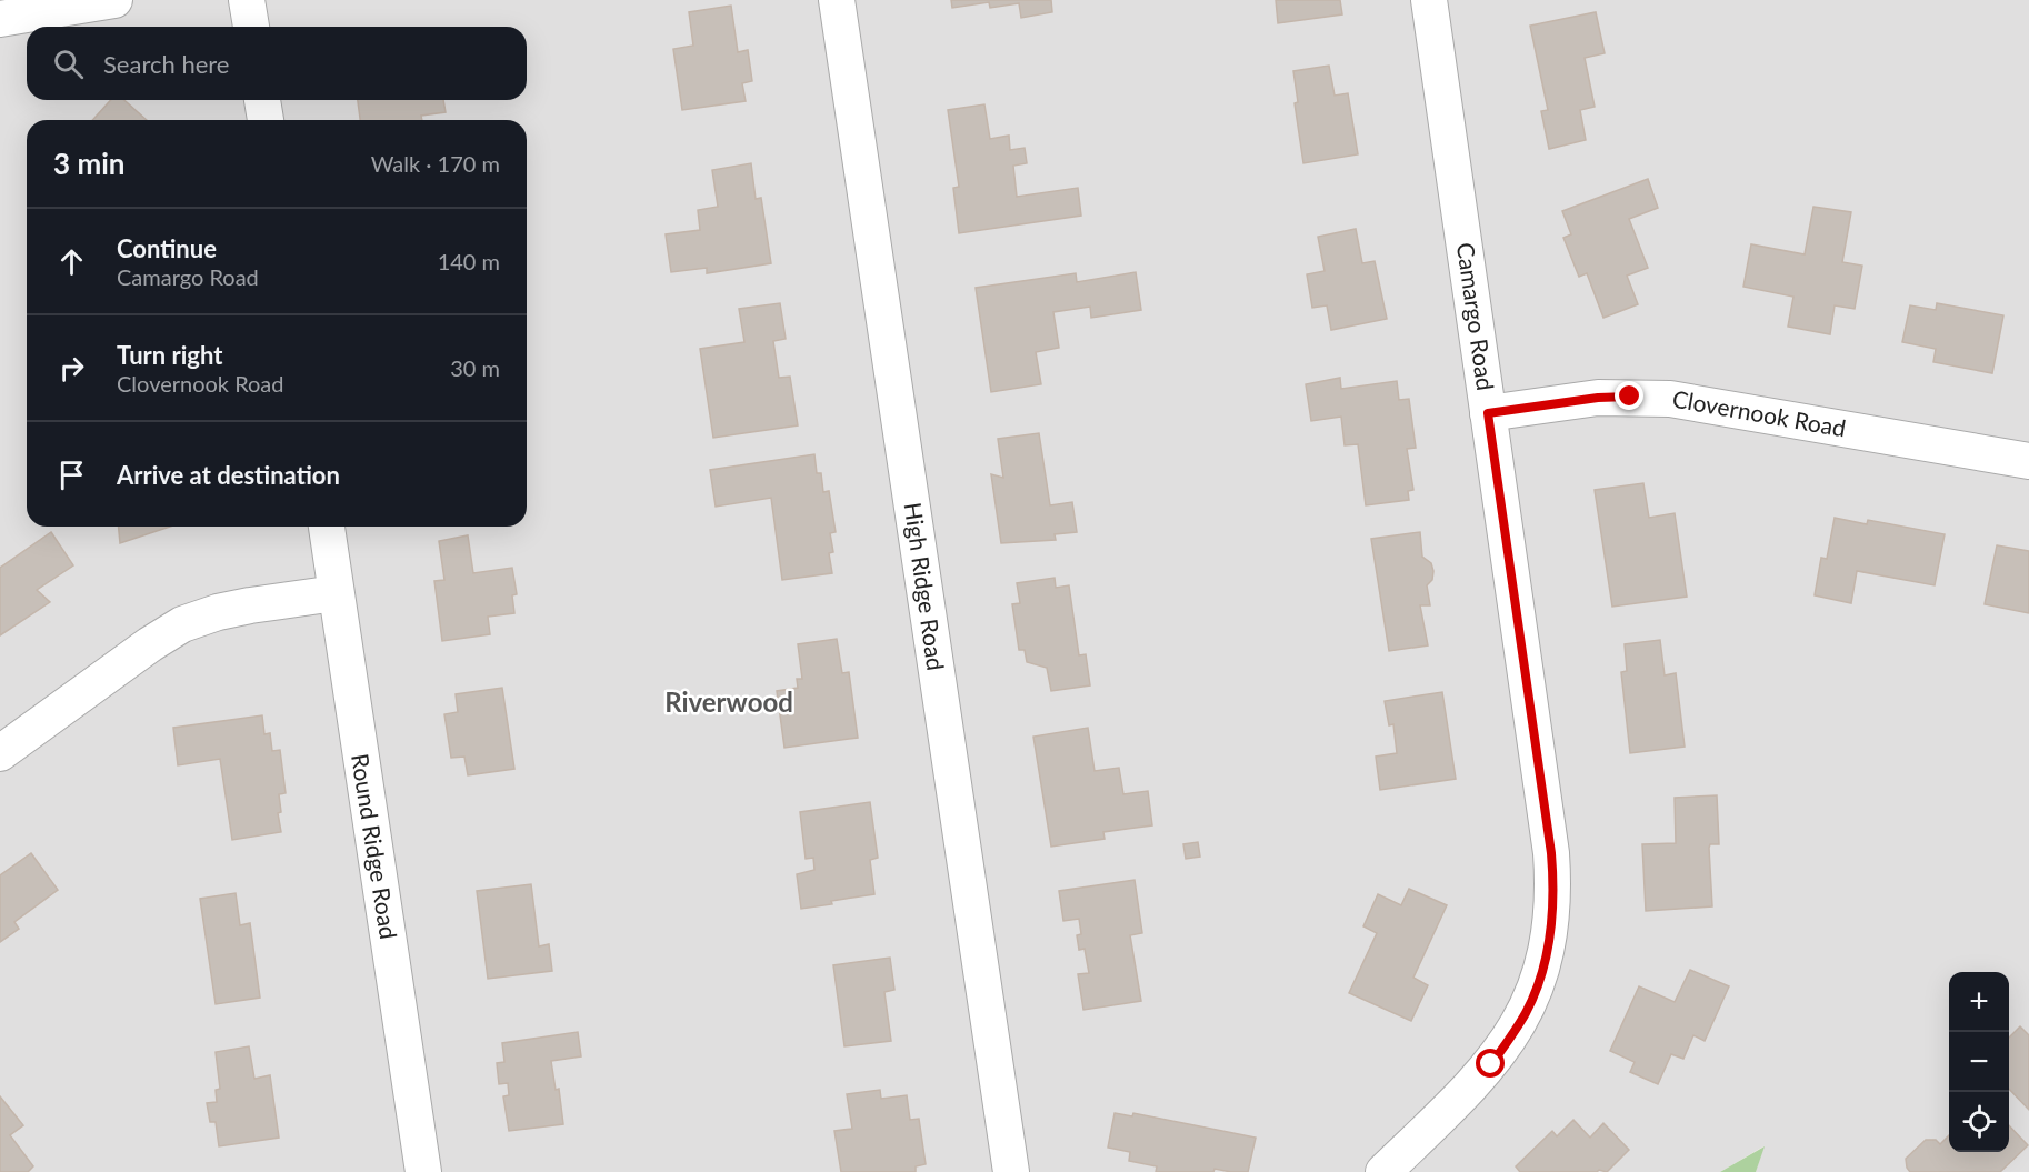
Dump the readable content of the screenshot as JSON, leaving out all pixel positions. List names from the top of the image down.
{
  "streets": {
    "street": [
      "Camargo Road",
      "Clovernook Road",
      "High Ridge Road",
      "Round Ridge Road"
    ]
  },
  "crossings": [
    ["Camargo Road", "Clovernook Road"]
  ],
  "districts": ["Riverwood"],
  "page": {
    "search": "Search here",
    "heading": ["3 min", "Walk · 170 m"],
    "list": [
      ["Continue", "Camargo Road", "140 m"],
      ["Turn right", "Clovernook Road", "30 m"],
      "Arrive at destination"
    ],
    "map_buttons": ["+", "−"]
  }
}
